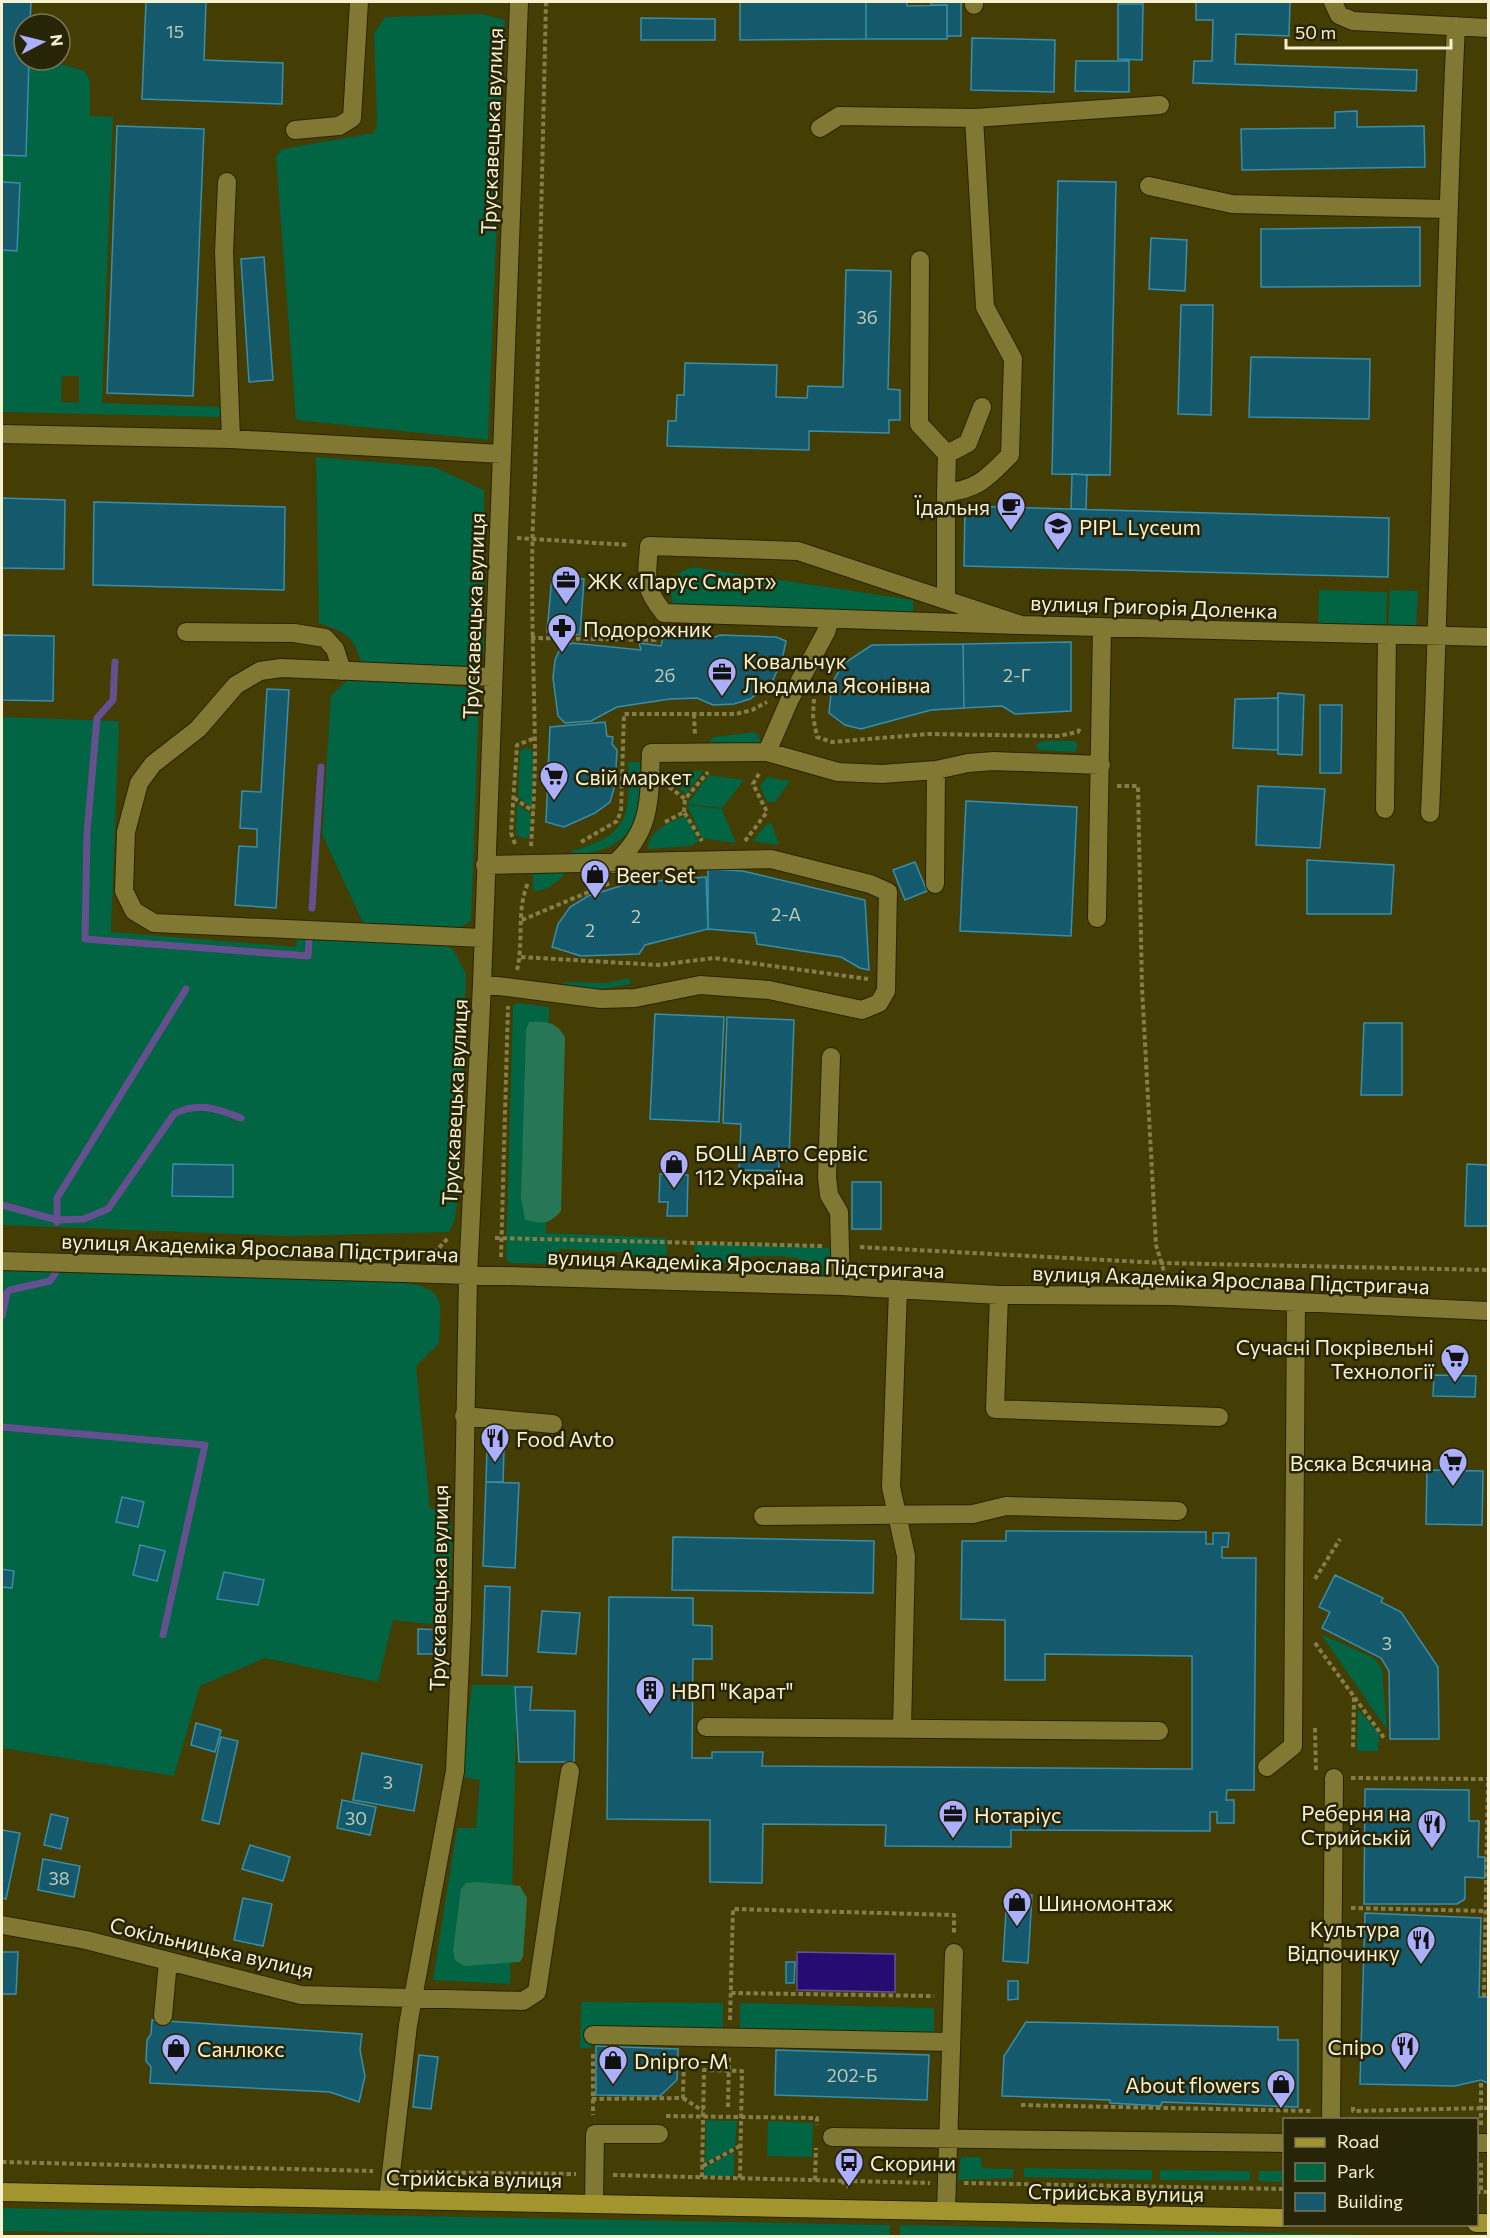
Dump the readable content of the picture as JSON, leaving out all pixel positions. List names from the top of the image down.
{
  "streets": {
    "main road": ["Стрийська вулиця"],
    "street": [
      "Трускавецька вулиця",
      "вулиця Григорія Доленка",
      "вулиця Академіка Ярослава Підстригача",
      "Сокільницька вулиця"
    ]
  },
  "crossings": [
    ["Трускавецька вулиця", "вулиця Академіка Ярослава Підстригача"],
    ["Трускавецька вулиця", "Сокільницька вулиця"],
    ["Трускавецька вулиця", "Стрийська вулиця"]
  ],
  "places": {
    "cafe": ["Їдальня"],
    "school or university": ["PIPL Lyceum"],
    "office": ["ЖК «Парус Смарт»", "Ковальчук Людмила Ясонівна", "Нотаріус"],
    "pharmacy": ["Подорожник"],
    "supermarket": ["Свiй маркет", "Сучасні Покрівельні Технології", "Всяка Всячина"],
    "shop": [
      "Beer Set",
      "БОШ Авто Сервіс 112 Україна",
      "Шиномонтаж",
      "Санлюкс",
      "Dnipro-M",
      "About flowers"
    ],
    "restaurant": [
      "Food Avto",
      "Реберня на Стрийській",
      "Культура Відпочинку",
      "Спіро"
    ],
    "building": ["НВП \"Карат\""],
    "bus stop": ["Скорини"]
  },
  "house_numbers": [
    "15",
    "3б",
    "2б",
    "2-Г",
    "2-А",
    "2",
    "2",
    "3",
    "3",
    "30",
    "38",
    "202-Б"
  ],
  "legend": ["Road", "Park", "Building"],
  "scale_bar": "50 m",
  "north": "right"
}
